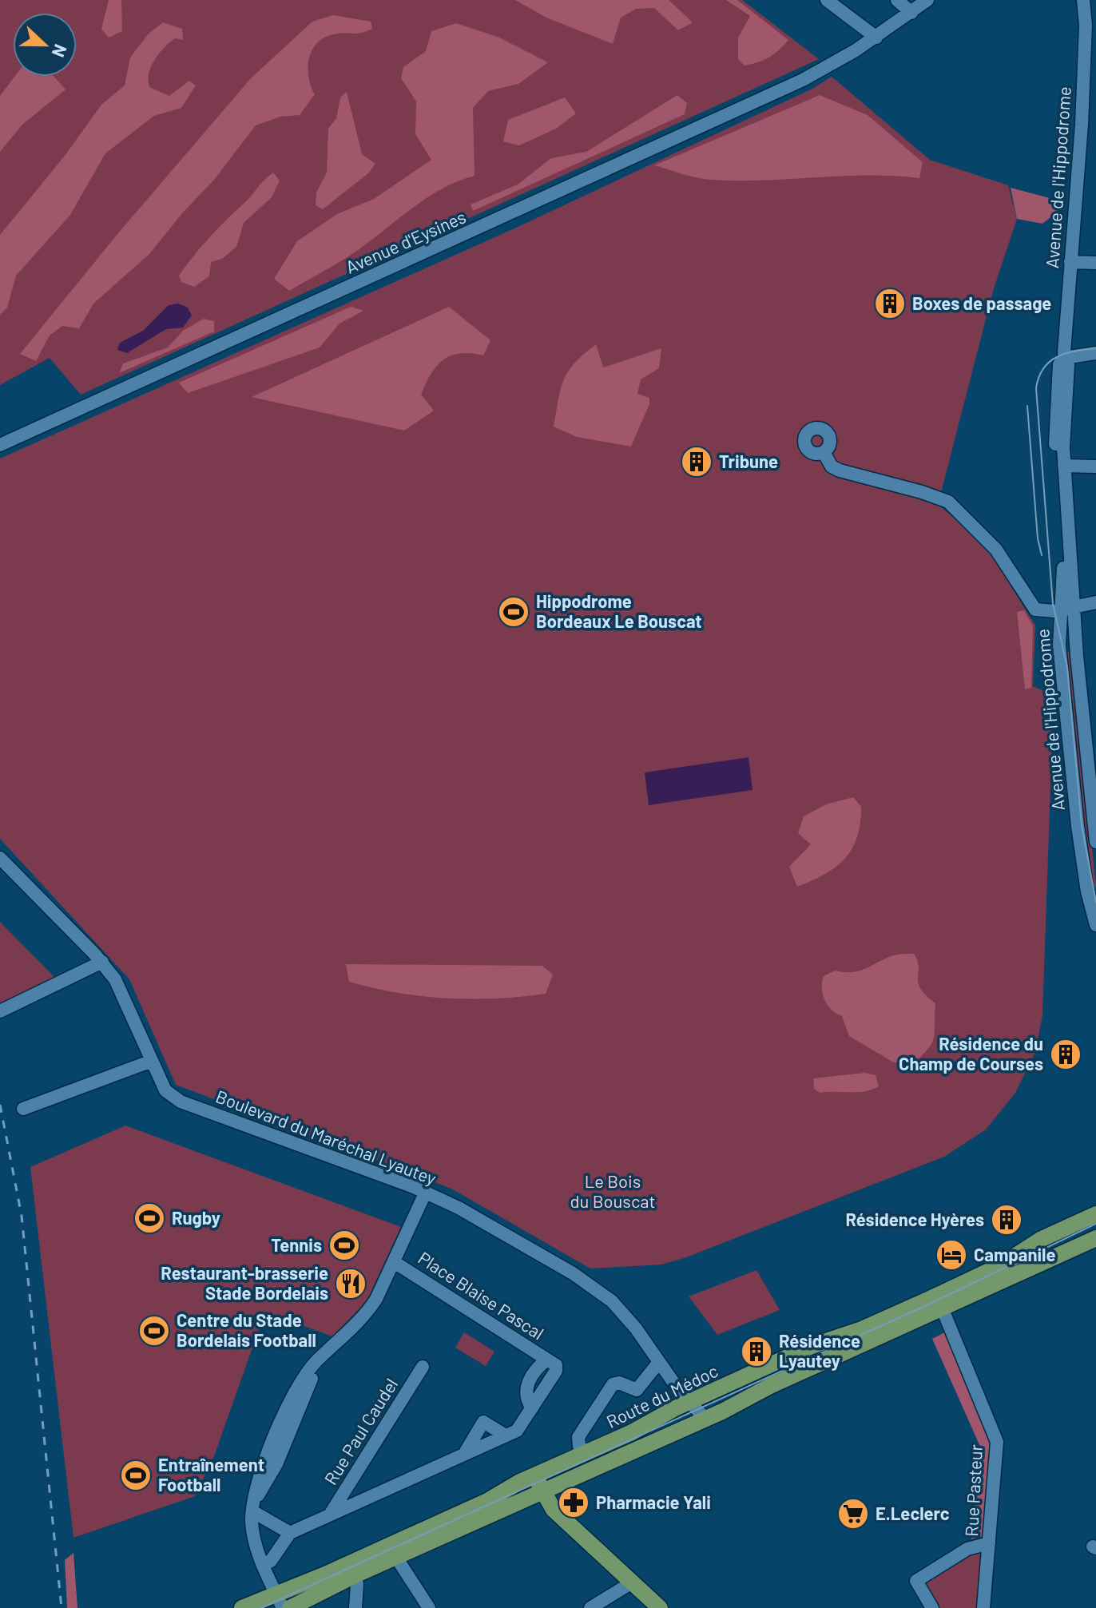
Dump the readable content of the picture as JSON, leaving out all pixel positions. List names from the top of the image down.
{
  "streets": {
    "main road": ["Route du Médoc"],
    "street": [
      "Avenue de l'Hippodrome",
      "Avenue d'Eysines",
      "Boulevard du Maréchal Lyautey",
      "Place Blaise Pascal",
      "Rue Paul Caudel",
      "Rue Pasteur"
    ]
  },
  "crossings": [
    ["Boulevard du Maréchal Lyautey", "Route du Médoc"],
    ["Route du Médoc", "Rue Pasteur"]
  ],
  "parks": ["Le Bois du Bouscat"],
  "places": {
    "building": [
      "Boxes de passage",
      "Tribune",
      "Résidence du Champ de Courses",
      "Résidence Hyères",
      "Résidence Lyautey"
    ],
    "sports": [
      "Hippodrome Bordeaux Le Bouscat",
      "Rugby",
      "Tennis",
      "Centre du Stade Bordelais Football",
      "Entraînement Football"
    ],
    "hotel": ["Campanile"],
    "restaurant": ["Restaurant-brasserie Stade Bordelais"],
    "pharmacy": ["Pharmacie Yali"],
    "supermarket": ["E.Leclerc"]
  },
  "north": "right"
}
